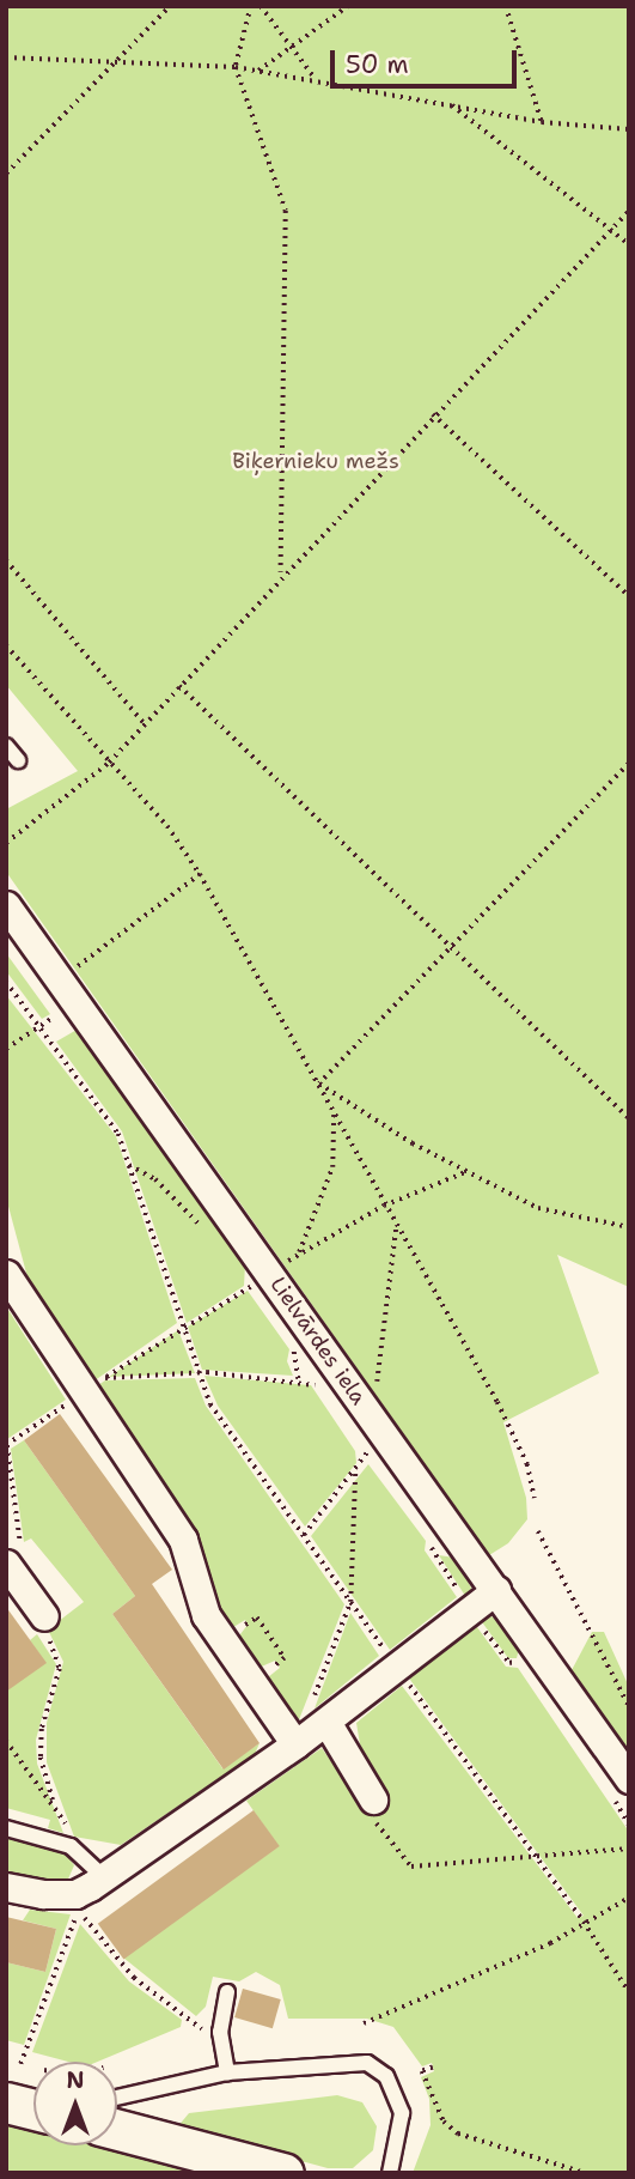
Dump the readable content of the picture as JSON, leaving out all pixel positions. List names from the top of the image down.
{
  "streets": {
    "street": ["Lielvārdes iela"]
  },
  "parks": ["Biķernieku mežs"],
  "scale_bar": "50 m",
  "north": "top"
}
